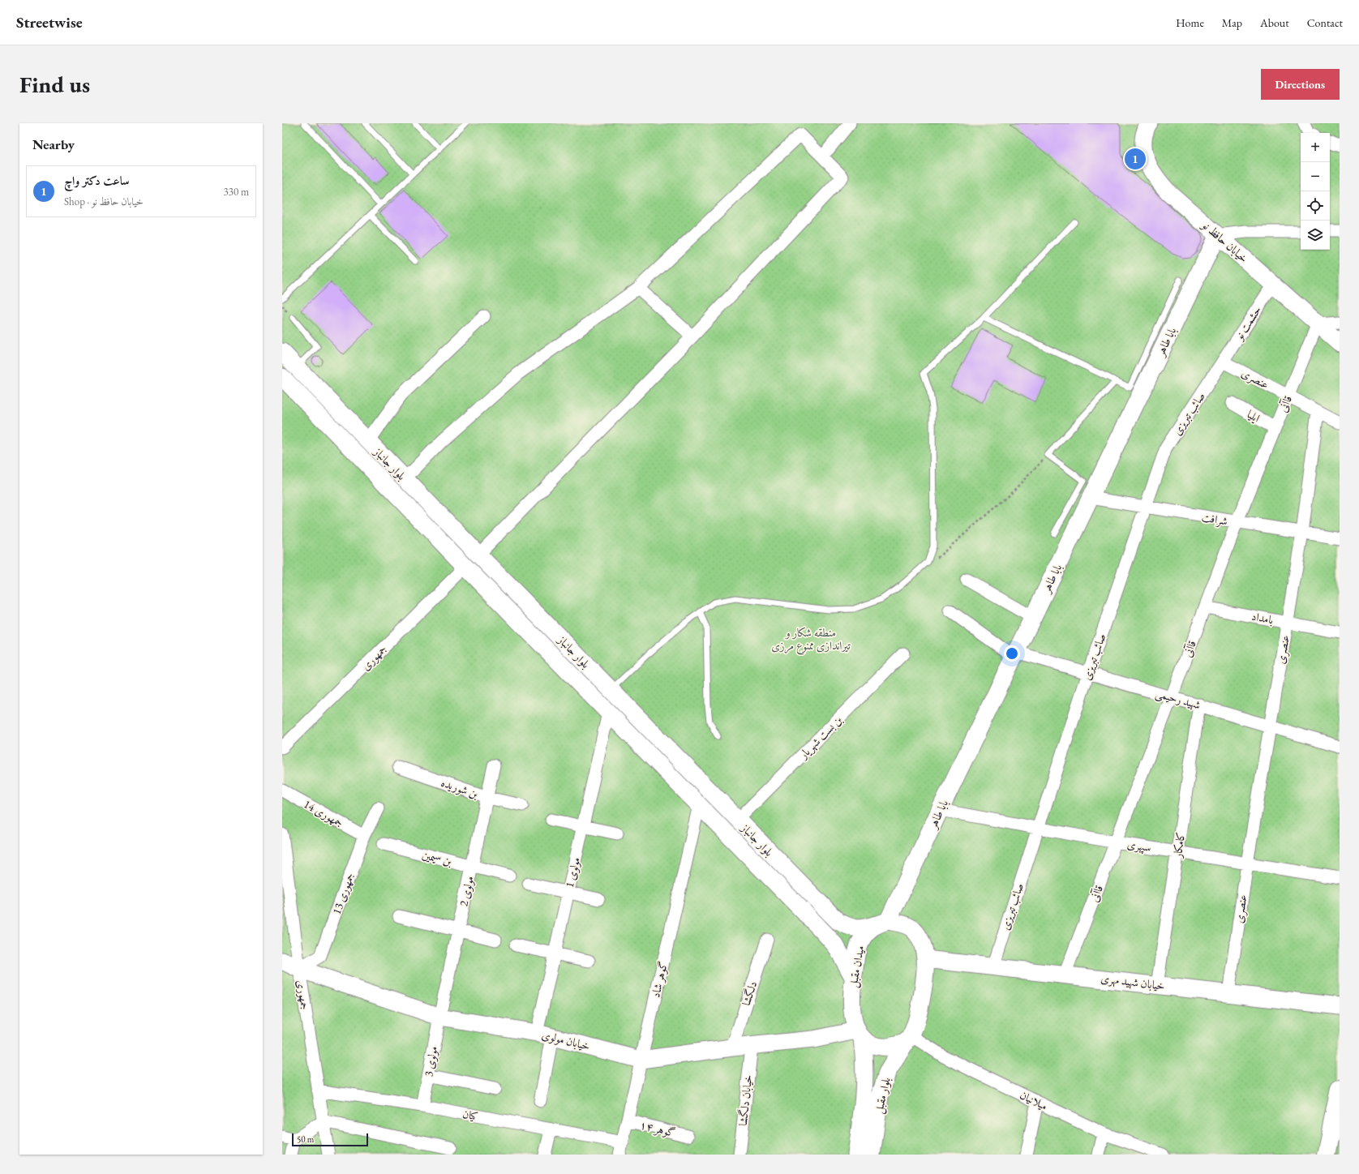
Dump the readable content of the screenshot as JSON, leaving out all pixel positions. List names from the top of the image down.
{
  "streets": {
    "main road": [
      "خیابان حافظ نو",
      "بابا طاهر",
      "بلوار جانباز",
      "میدان مقبل",
      "خیابان شهید مهری",
      "خیابان مولوی",
      "بلوار مقبل"
    ],
    "street": [
      "حشمت نو",
      "عنصری",
      "قاآنی",
      "صائب تبریزی",
      "ایلیا",
      "شرافت",
      "بامداد",
      "جمهوری",
      "شهید رحیمی",
      "بن بست شهریار",
      "بن شوریده",
      "جمهوری 14",
      "کامکار",
      "سپهری",
      "بن سیمین",
      "مولوی 1",
      "مولوی 2",
      "جمهوری 13",
      "گوهر شاد",
      "دلگشا",
      "مولوی 3",
      "خیابان دلگشا",
      "میلانیان",
      "کیان",
      "گوهر ۱۴"
    ]
  },
  "crossings": [
    ["خیابان حافظ نو", "حشمت نو"],
    ["خیابان حافظ نو", "بابا طاهر"],
    ["خیابان حافظ نو", "قاآنی"],
    ["حشمت نو", "عنصری"],
    ["حشمت نو", "صائب تبریزی"],
    ["بابا طاهر", "بلوار جانباز"],
    ["بابا طاهر", "شرافت"],
    ["بابا طاهر", "شهید رحیمی"],
    ["بابا طاهر", "سپهری"],
    ["بابا طاهر", "میدان مقبل"],
    ["بابا طاهر", "خیابان شهید مهری"],
    ["بابا طاهر", "خیابان مولوی"],
    ["بابا طاهر", "بلوار مقبل"],
    ["بابا طاهر", "میلانیان"],
    ["عنصری", "قاآنی"],
    ["عنصری", "صائب تبریزی"],
    ["عنصری", "شرافت"],
    ["عنصری", "بامداد"],
    ["عنصری", "شهید رحیمی"],
    ["عنصری", "سپهری"],
    ["عنصری", "خیابان شهید مهری"],
    ["قاآنی", "ایلیا"],
    ["قاآنی", "شرافت"],
    ["قاآنی", "بامداد"],
    ["قاآنی", "شهید رحیمی"],
    ["قاآنی", "سپهری"],
    ["قاآنی", "خیابان شهید مهری"],
    ["صائب تبریزی", "شرافت"],
    ["صائب تبریزی", "شهید رحیمی"],
    ["صائب تبریزی", "سپهری"],
    ["صائب تبریزی", "خیابان شهید مهری"],
    ["بلوار جانباز", "جمهوری"],
    ["بلوار جانباز", "بن بست شهریار"],
    ["بلوار جانباز", "مولوی 1"],
    ["بلوار جانباز", "میدان مقبل"],
    ["بلوار جانباز", "گوهر شاد"],
    ["بلوار جانباز", "خیابان شهید مهری"],
    ["بلوار جانباز", "خیابان مولوی"],
    ["بلوار جانباز", "بلوار مقبل"],
    ["بلوار جانباز", "میلانیان"],
    ["جمهوری", "جمهوری 13"],
    ["جمهوری", "خیابان مولوی"],
    ["جمهوری", "کیان"],
    ["شهید رحیمی", "کامکار"],
    ["بن شوریده", "مولوی 2"],
    ["جمهوری 14", "جمهوری 13"],
    ["کامکار", "سپهری"],
    ["کامکار", "خیابان شهید مهری"],
    ["بن سیمین", "مولوی 2"],
    ["مولوی 1", "خیابان مولوی"],
    ["مولوی 2", "خیابان مولوی"],
    ["مولوی 2", "مولوی 3"],
    ["جمهوری 13", "خیابان مولوی"],
    ["میدان مقبل", "خیابان شهید مهری"],
    ["میدان مقبل", "خیابان مولوی"],
    ["میدان مقبل", "بلوار مقبل"],
    ["میدان مقبل", "میلانیان"],
    ["گوهر شاد", "خیابان مولوی"],
    ["گوهر شاد", "کیان"],
    ["گوهر شاد", "گوهر ۱۴"],
    ["خیابان شهید مهری", "خیابان مولوی"],
    ["خیابان شهید مهری", "بلوار مقبل"],
    ["خیابان شهید مهری", "میلانیان"],
    ["دلگشا", "خیابان مولوی"],
    ["خیابان مولوی", "مولوی 3"],
    ["خیابان مولوی", "بلوار مقبل"],
    ["خیابان مولوی", "خیابان دلگشا"],
    ["خیابان مولوی", "میلانیان"],
    ["مولوی 3", "کیان"],
    ["بلوار مقبل", "میلانیان"]
  ],
  "parks": ["منطقه شکار و تیراندازی ممنوع مرزی"],
  "scale_bar": "50 m",
  "page": {
    "header": "Streetwise",
    "nav": [
      "Home",
      "Map",
      "About",
      "Contact"
    ],
    "buttons": "Directions",
    "title": "Find us",
    "heading": "Nearby",
    "map_buttons": ["+", "−"],
    "pins": "1",
    "list": [
      {
        "mark": "1",
        "name": "ساعت دکتر واچ",
        "note": "Shop · خیابان حافظ نو",
        "value": "330 m"
      }
    ],
    "scale": "50 m"
  }
}
